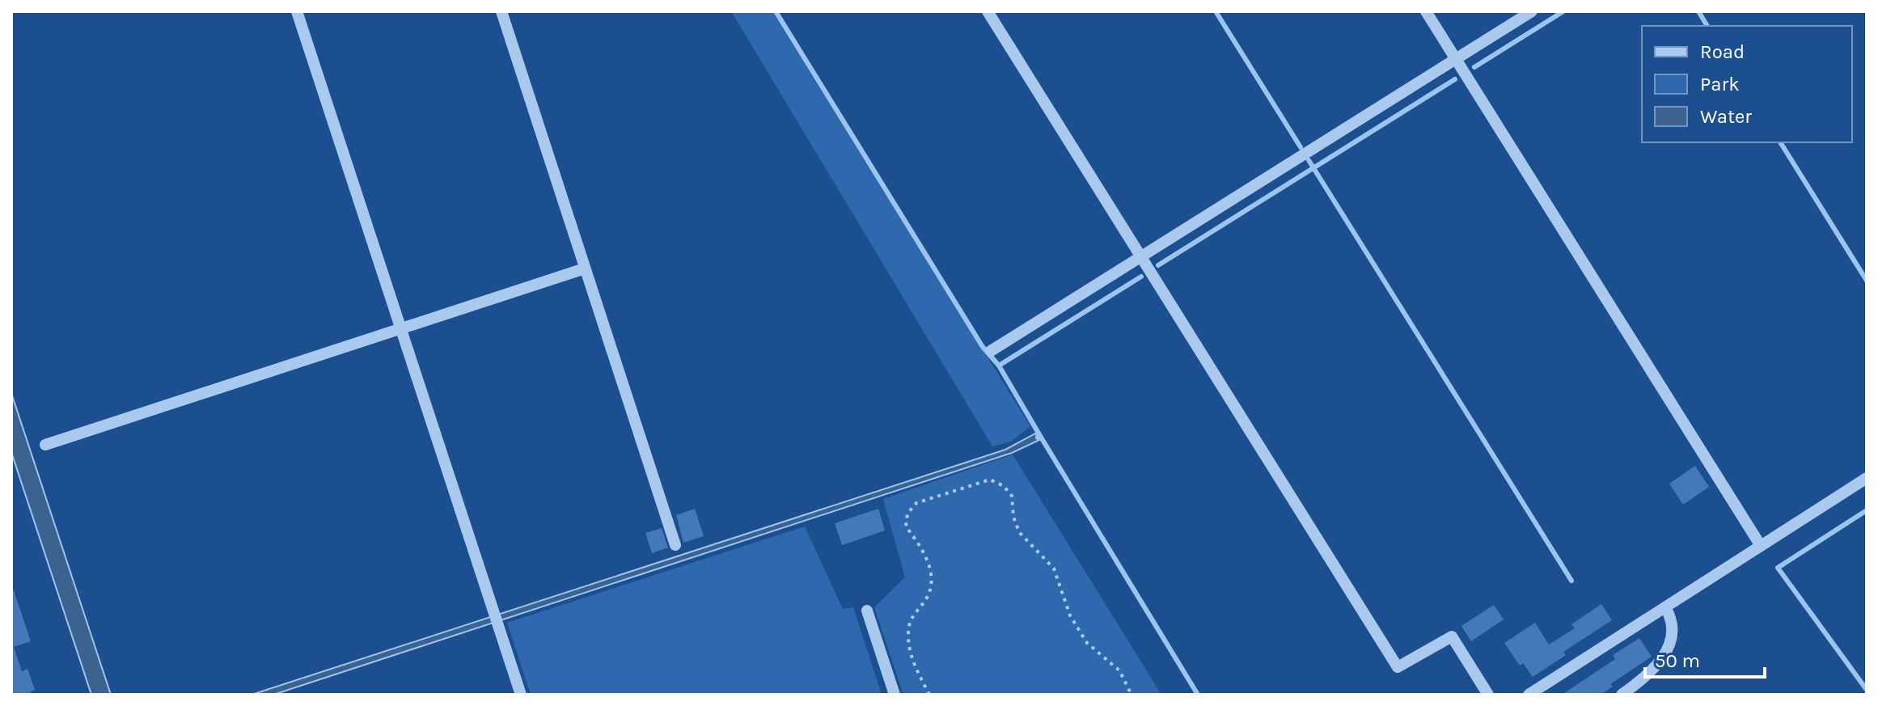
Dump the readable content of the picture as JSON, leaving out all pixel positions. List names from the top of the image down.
{
  "legend": ["Road", "Park", "Water"],
  "scale_bar": "50 m"
}
